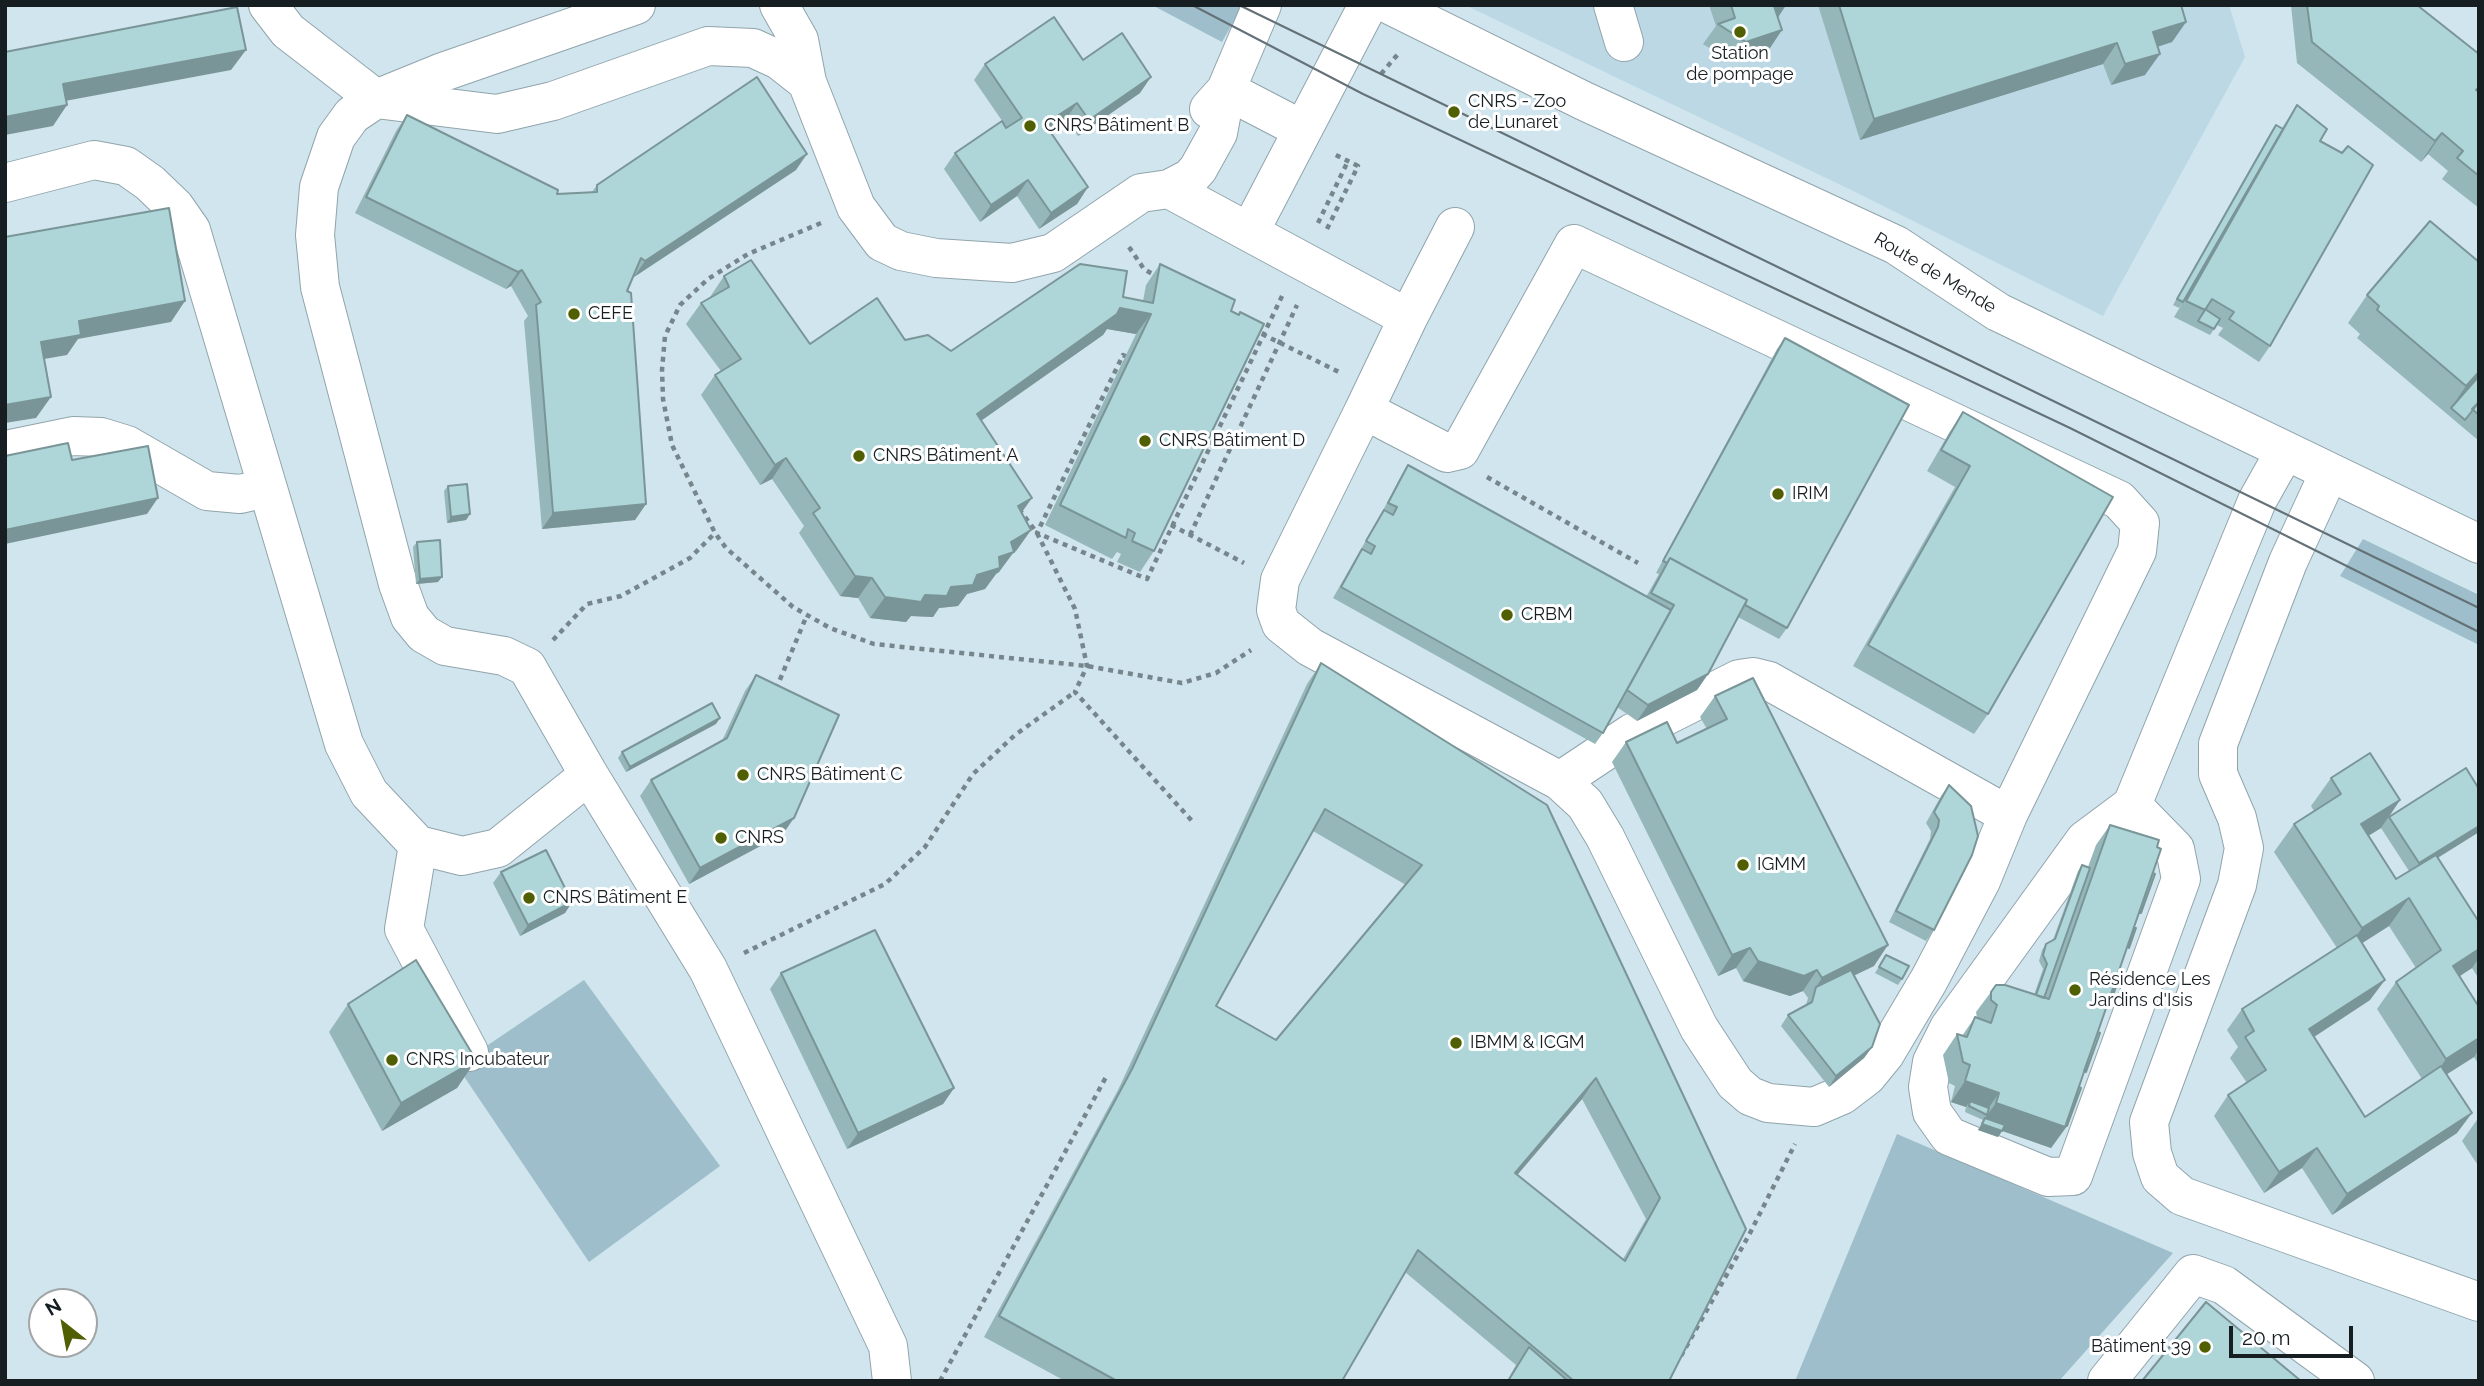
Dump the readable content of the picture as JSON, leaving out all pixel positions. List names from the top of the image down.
{
  "streets": {
    "main road": ["Route de Mende"]
  },
  "places": [
    "Station de pompage",
    "CNRS - Zoo de Lunaret",
    "CNRS Bâtiment B",
    "CEFE",
    "CNRS Bâtiment D",
    "CNRS Bâtiment A",
    "IRIM",
    "CRBM",
    "CNRS Bâtiment C",
    "CNRS",
    "IGMM",
    "CNRS Bâtiment E",
    "Résidence Les Jardins d'Isis",
    "IBMM & ICGM",
    "CNRS Incubateur",
    "Bâtiment 39"
  ],
  "scale_bar": "20 m",
  "north": "top left"
}
